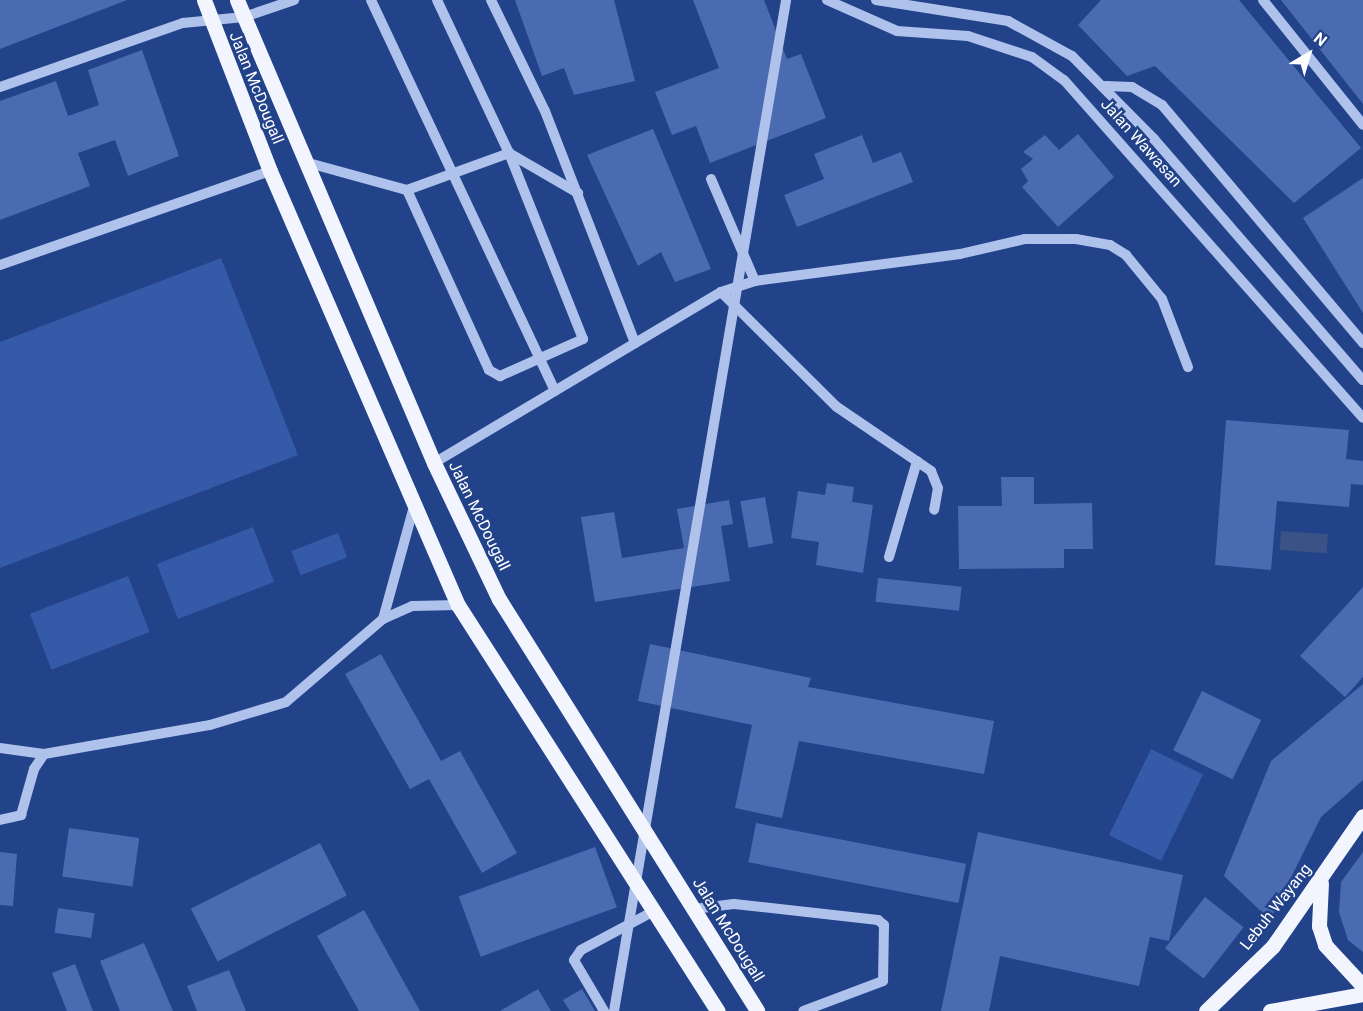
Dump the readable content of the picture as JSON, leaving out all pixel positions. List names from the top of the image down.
{
  "streets": {
    "main road": ["Jalan McDougall", "Lebuh Wayang"],
    "street": ["Jalan Wawasan"]
  },
  "north": "top right"
}
